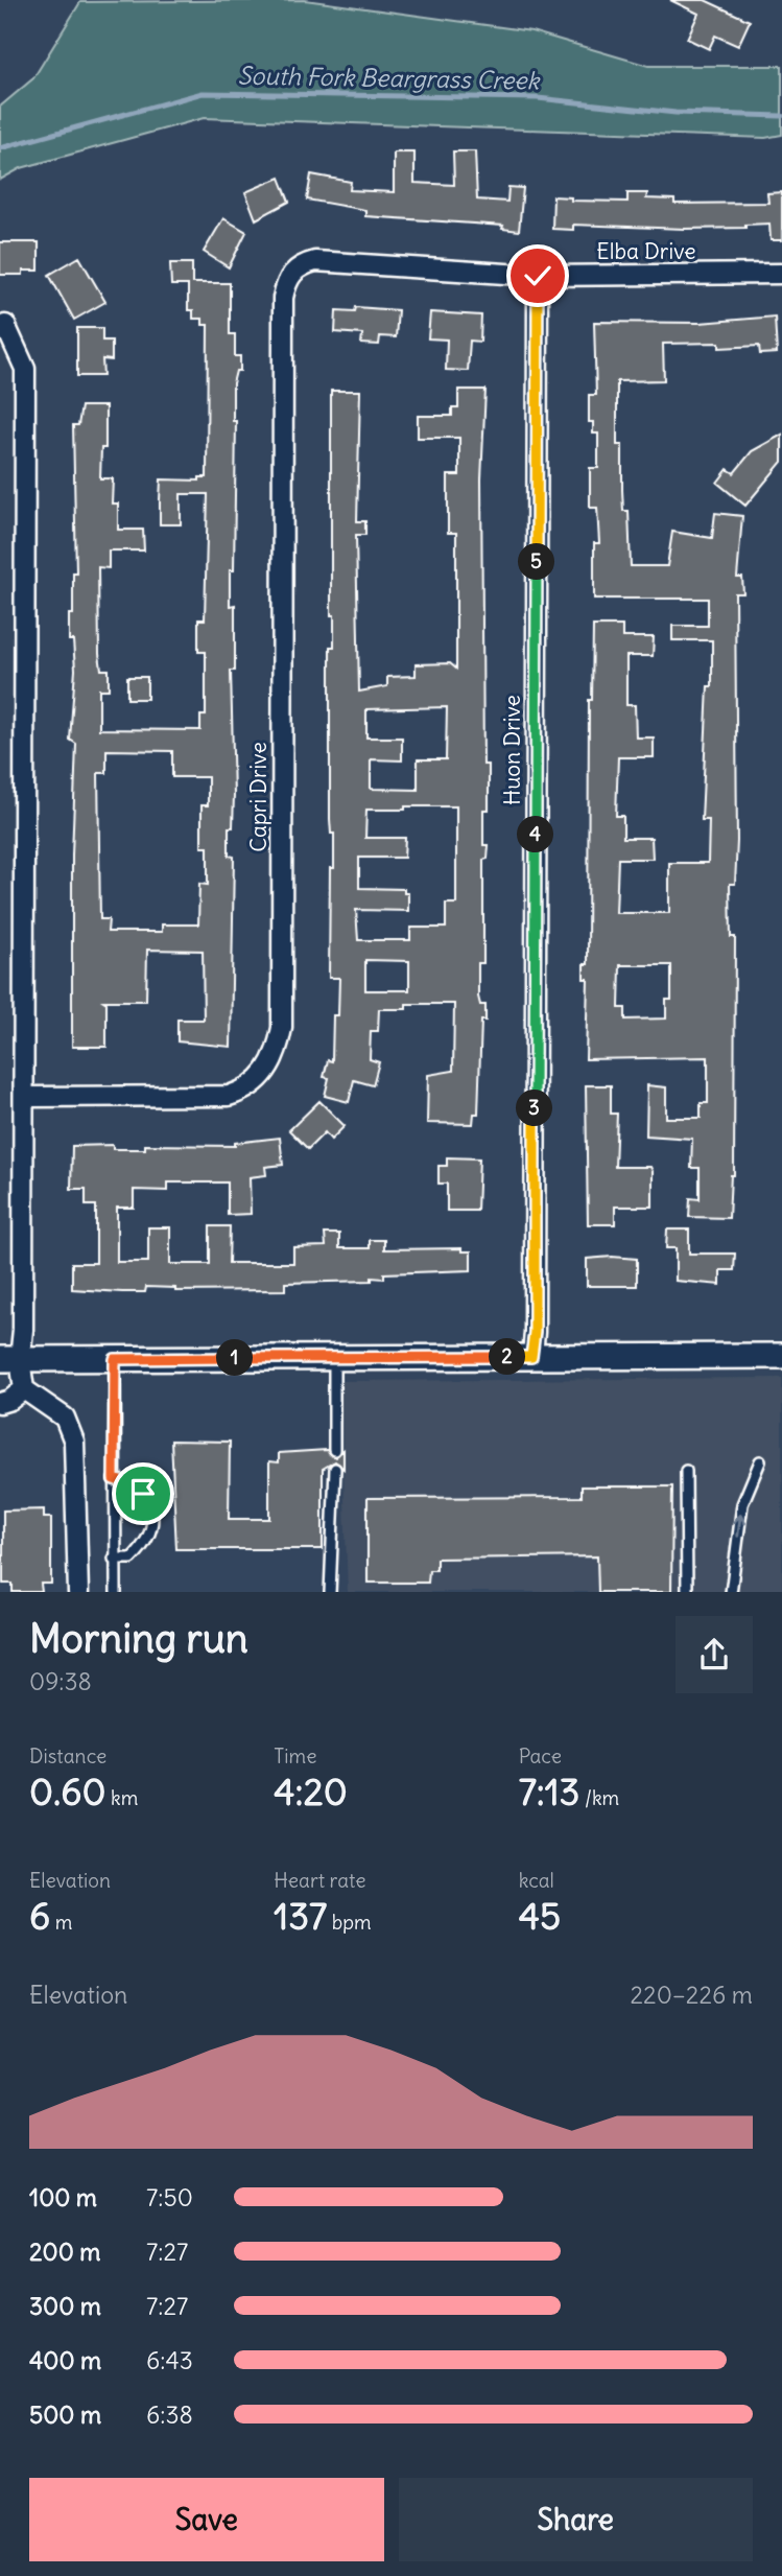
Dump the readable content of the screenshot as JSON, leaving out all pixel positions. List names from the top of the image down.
{
  "streets": {
    "street": ["Elba Drive", "Huon Drive", "Capri Drive"]
  },
  "crossings": [
    ["Elba Drive", "Huon Drive"],
    ["Elba Drive", "Capri Drive"]
  ],
  "water": ["South Fork Beargrass Creek"],
  "page": {
    "pins": [
      "5",
      "4",
      "3",
      "2",
      "1"
    ],
    "heading": ["Morning run", "09:38"],
    "stats": [
      ["Distance", "0.60 km"],
      ["Time", "4:20"],
      ["Pace", "7:13 /km"],
      ["Elevation", "6 m"],
      ["Heart rate", "137 bpm"],
      ["kcal", "45"]
    ],
    "chart": ["Elevation", "220–226 m"],
    "list": [
      {
        "name": "100 m",
        "note": "7:50"
      },
      {
        "name": "200 m",
        "note": "7:27"
      },
      {
        "name": "300 m",
        "note": "7:27"
      },
      {
        "name": "400 m",
        "note": "6:43"
      },
      {
        "name": "500 m",
        "note": "6:38"
      }
    ],
    "buttons": ["Save", "Share"]
  }
}
